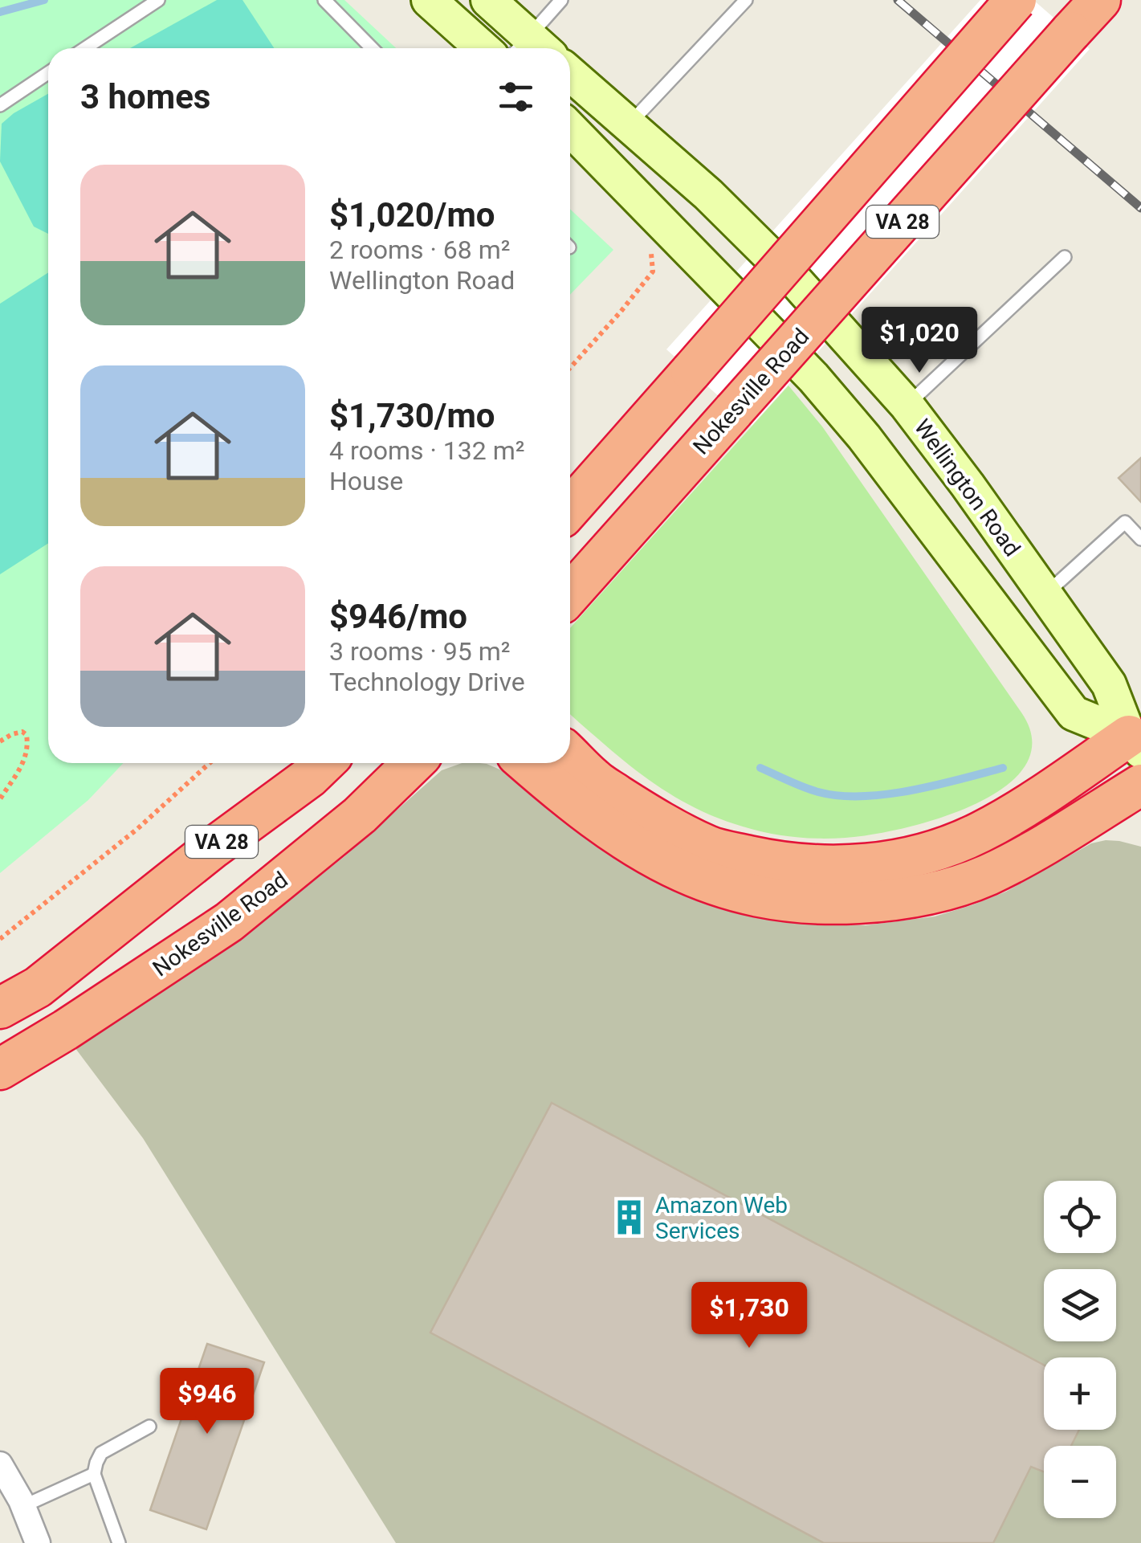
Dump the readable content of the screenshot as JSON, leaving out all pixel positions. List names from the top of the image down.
{
  "streets": {
    "highway": ["VA 28", "Nokesville Road"],
    "main road": ["Wellington Road"]
  },
  "places": {
    "building": ["Amazon Web Services"]
  },
  "page": {
    "heading": "3 homes",
    "list": [
      {
        "name": "$1,020/mo",
        "note": "2 rooms · 68 m² · Wellington Road"
      },
      {
        "name": "$1,730/mo",
        "note": "4 rooms · 132 m² · House"
      },
      {
        "name": "$946/mo",
        "note": "3 rooms · 95 m² · Technology Drive"
      }
    ],
    "price": ["$1,020", "$1,730", "$946"],
    "map_buttons": ["+", "−"]
  }
}
